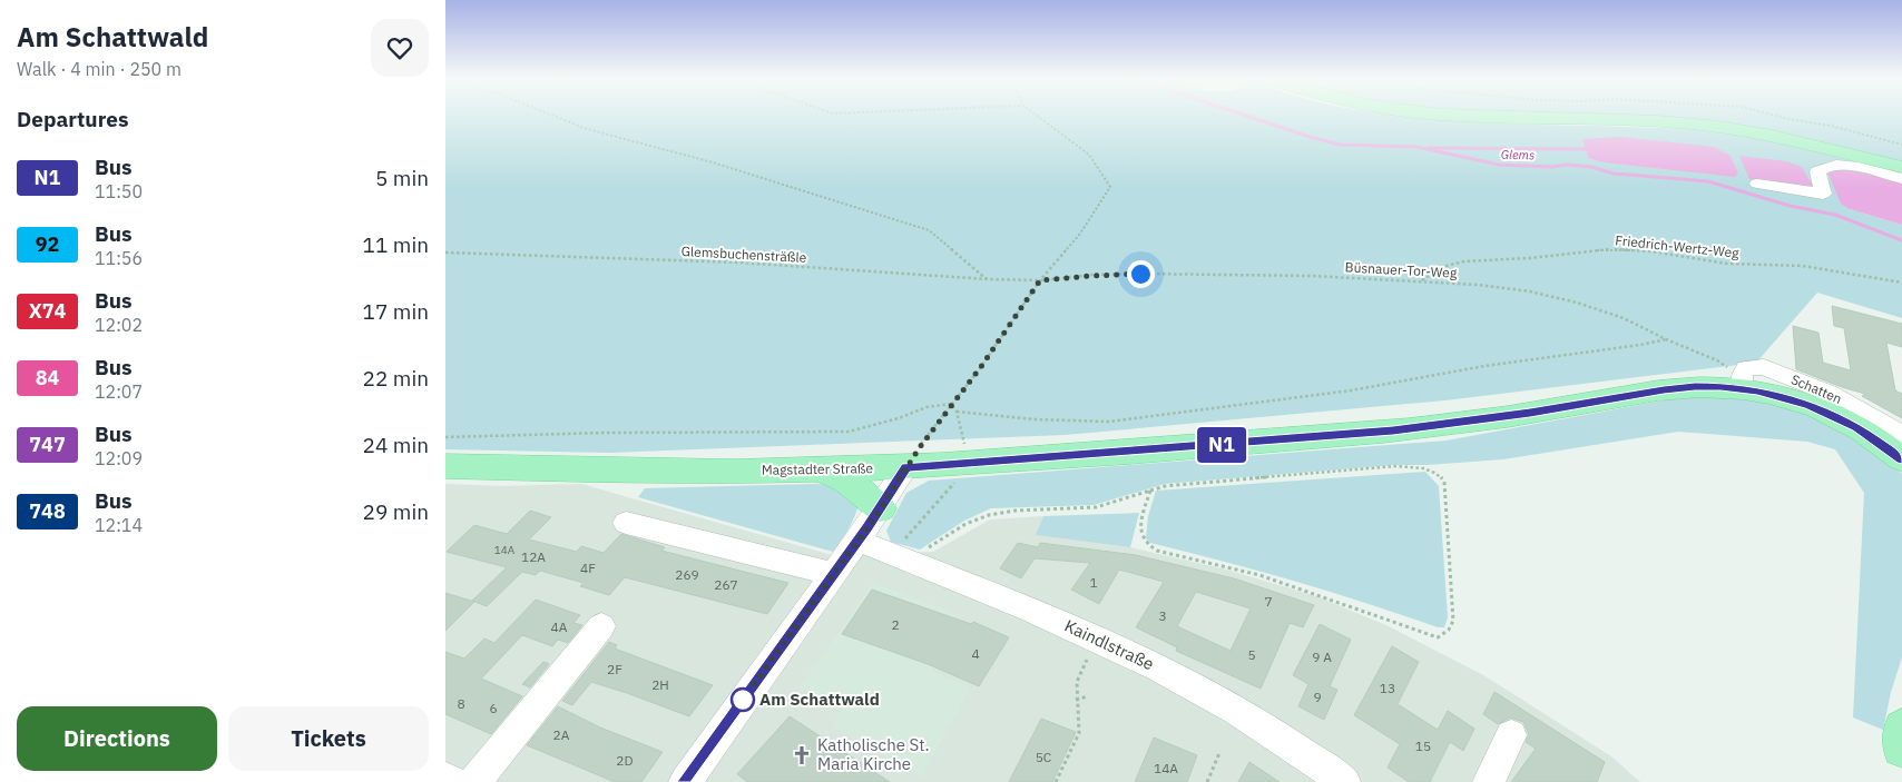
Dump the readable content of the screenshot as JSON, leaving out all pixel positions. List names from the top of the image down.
{
  "streets": {
    "main road": ["Magstadter Straße"],
    "street": ["Schatten", "Kaindlstraße"],
    "path": ["Friedrich-Wertz-Weg", "Glemsbuchensträßle", "Büsnauer-Tor-Weg"]
  },
  "crossings": [
    ["Friedrich-Wertz-Weg", "Büsnauer-Tor-Weg"],
    ["Glemsbuchensträßle", "Büsnauer-Tor-Weg"],
    ["Büsnauer-Tor-Weg", "Schatten"],
    ["Büsnauer-Tor-Weg", "Magstadter Straße"],
    ["Schatten", "Magstadter Straße"]
  ],
  "water": ["Glems"],
  "places": {
    "other": ["Am Schattwald"],
    "church": ["Katholische St. Maria Kirche"]
  },
  "lines": ["bus line N1"],
  "house_numbers": [
    "14A",
    "12A",
    "4F",
    "269",
    "1",
    "267",
    "7",
    "3",
    "2",
    "4A",
    "4",
    "5",
    "9 A",
    "2F",
    "2H",
    "13",
    "9",
    "8",
    "6",
    "2A",
    "15",
    "5C",
    "2D",
    "14A"
  ],
  "page": {
    "heading": [
      ["Am Schattwald", "Walk · 4 min · 250 m"],
      "Departures"
    ],
    "on_map": "N1",
    "list": [
      {
        "mark": "N1",
        "name": "Bus",
        "note": "11:50",
        "value": "5 min"
      },
      {
        "mark": "92",
        "name": "Bus",
        "note": "11:56",
        "value": "11 min"
      },
      {
        "mark": "X74",
        "name": "Bus",
        "note": "12:02",
        "value": "17 min"
      },
      {
        "mark": "84",
        "name": "Bus",
        "note": "12:07",
        "value": "22 min"
      },
      {
        "mark": "747",
        "name": "Bus",
        "note": "12:09",
        "value": "24 min"
      },
      {
        "mark": "748",
        "name": "Bus",
        "note": "12:14",
        "value": "29 min"
      }
    ],
    "buttons": ["Directions", "Tickets"]
  }
}
